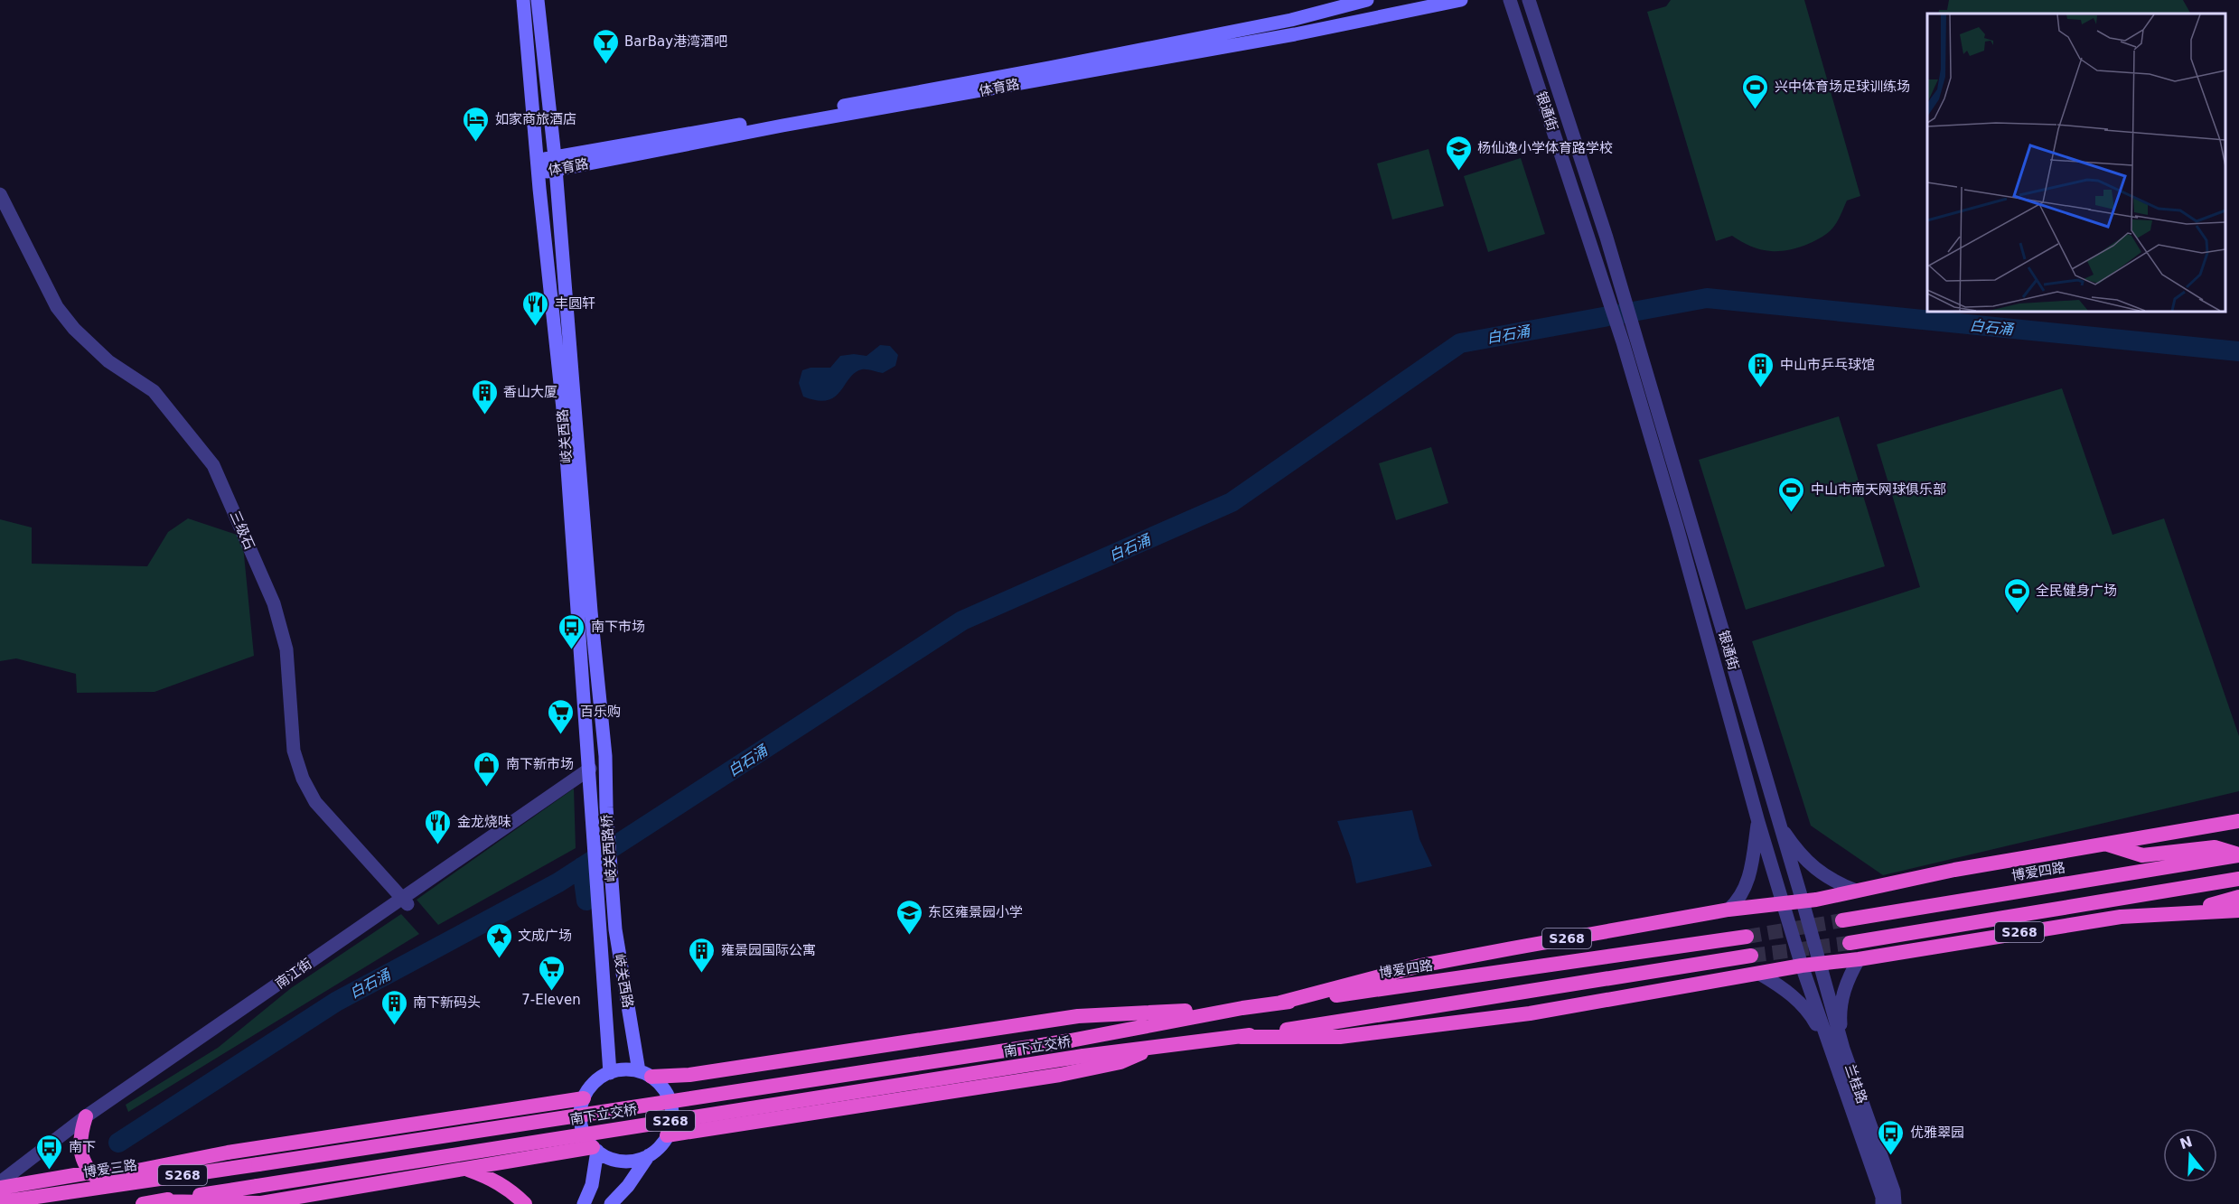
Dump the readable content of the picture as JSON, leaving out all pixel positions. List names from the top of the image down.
{
  "streets": {
    "highway": [
      "博爱四路",
      "S268",
      "南下立交桥",
      "博爱三路"
    ],
    "main road": ["体育路", "岐关西路", "岐关西路桥"],
    "street": [
      "银通街",
      "三级石",
      "南江街",
      "兰桂路"
    ]
  },
  "crossings": [
    ["体育路", "岐关西路"],
    ["银通街", "S268"],
    ["银通街", "兰桂路"],
    ["岐关西路", "岐关西路桥"],
    ["岐关西路", "南江街"],
    ["三级石", "南江街"],
    ["博爱四路", "S268"],
    ["博爱四路", "南下立交桥"],
    ["S268", "南下立交桥"],
    ["S268", "兰桂路"],
    ["南下立交桥", "博爱三路"]
  ],
  "water": ["白石涌"],
  "places": {
    "bar": ["BarBay港湾酒吧"],
    "sports": ["兴中体育场足球训练场", "中山市南天网球俱乐部", "全民健身广场"],
    "hotel": ["如家商旅酒店"],
    "school or university": ["杨仙逸小学体育路学校", "东区雍景园小学"],
    "restaurant": ["丰圆轩", "金龙烧味"],
    "building": [
      "中山市乒乓球馆",
      "香山大厦",
      "雍景园国际公寓",
      "南下新码头"
    ],
    "bus stop": ["南下市场", "优雅翠园", "南下"],
    "supermarket": ["百乐购", "7-Eleven"],
    "shop": ["南下新市场"],
    "place": ["文成广场"]
  },
  "north": "top"
}
